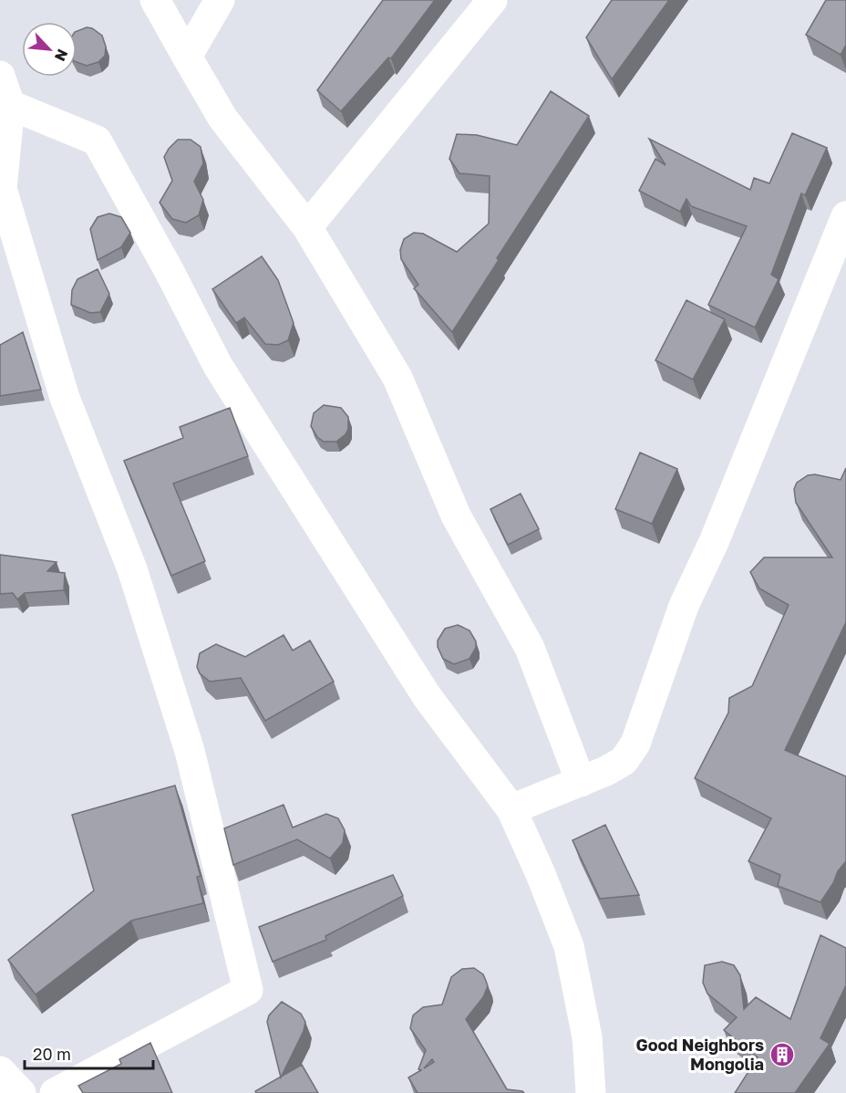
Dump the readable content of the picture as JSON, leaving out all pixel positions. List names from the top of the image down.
{
  "places": {
    "building": ["Good Neighbors Mongolia"]
  },
  "scale_bar": "20 m",
  "north": "bottom right"
}
